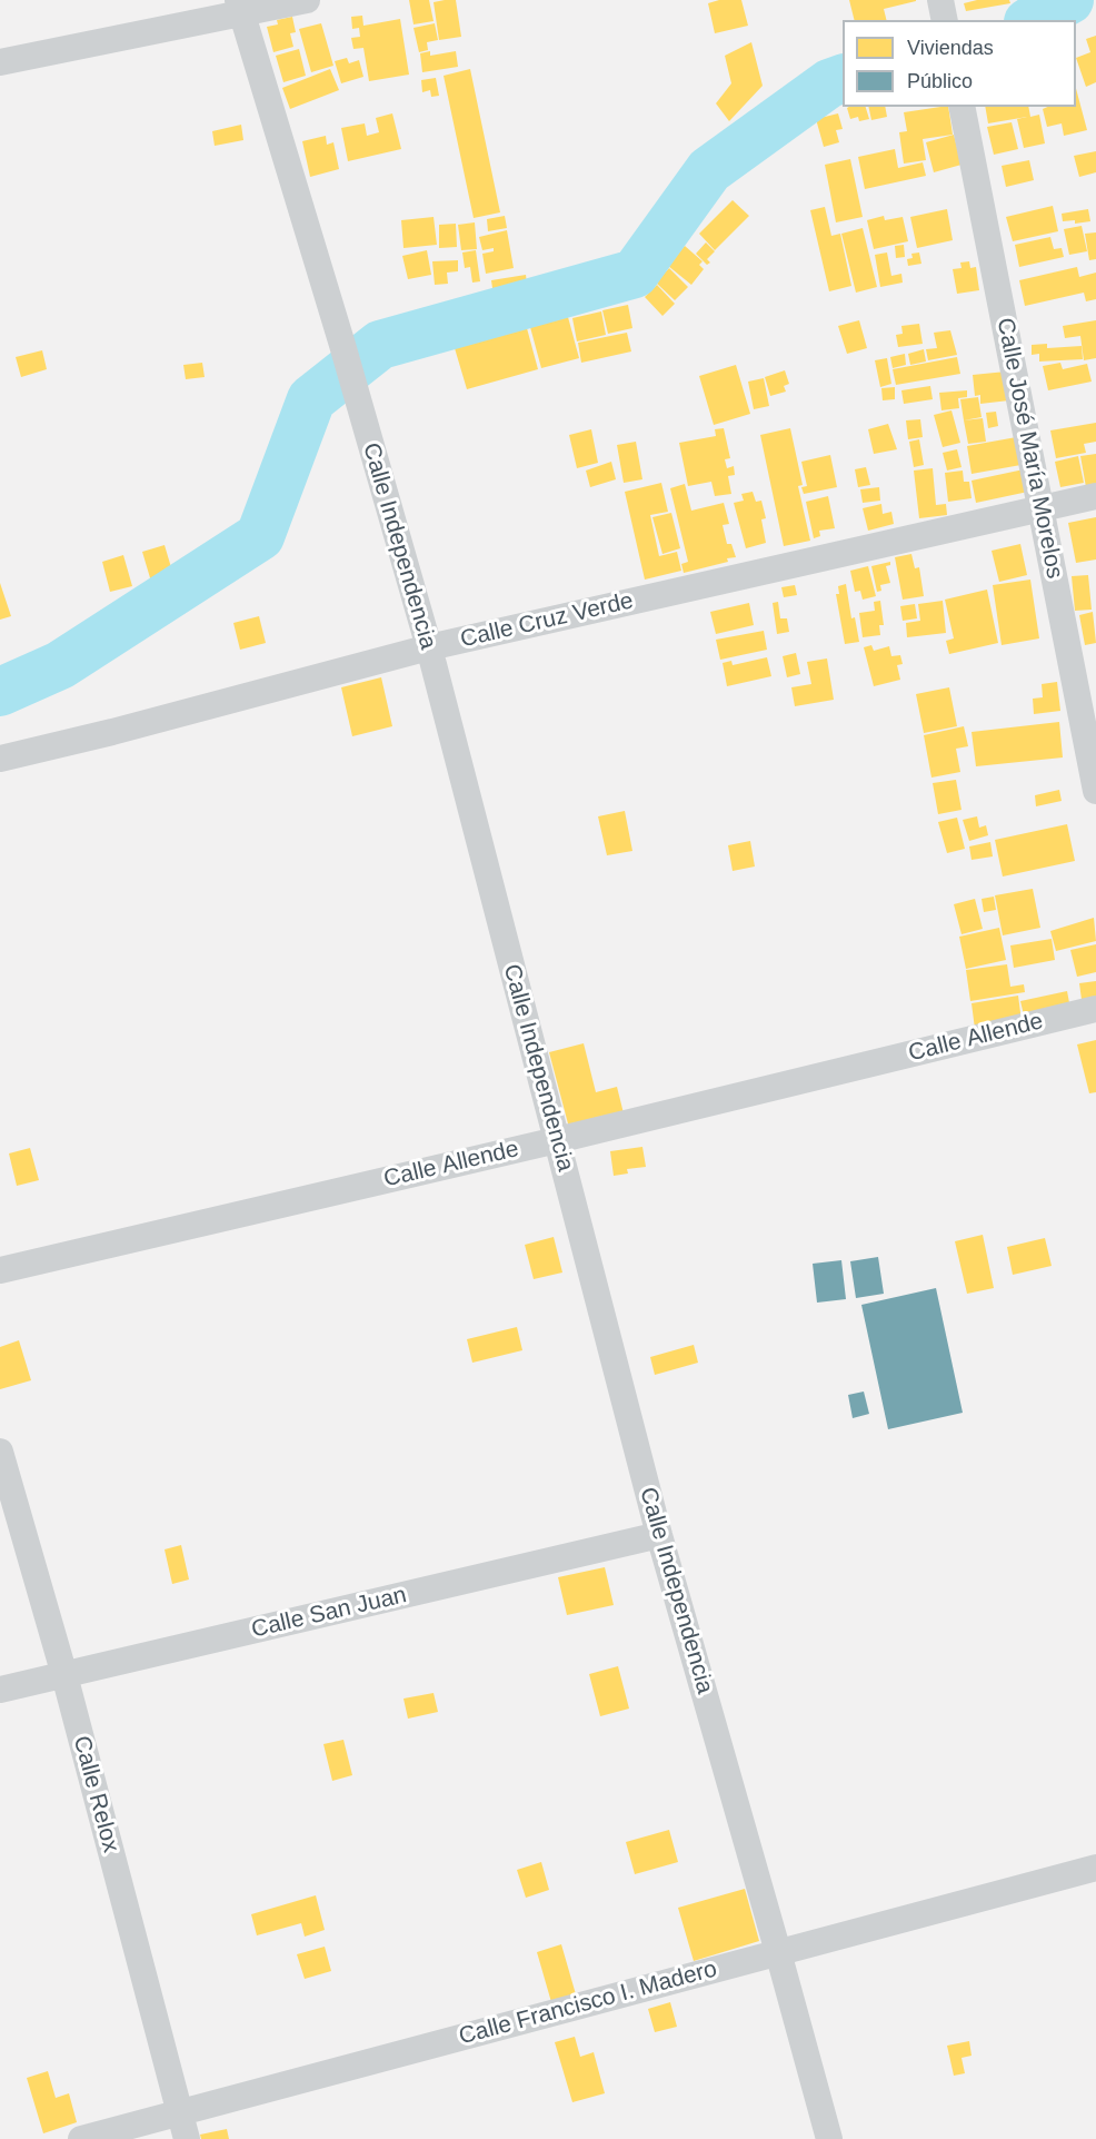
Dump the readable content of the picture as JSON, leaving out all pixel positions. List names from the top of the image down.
{
  "streets": {
    "street": [
      "Calle José María Morelos",
      "Calle Independencia",
      "Calle Cruz Verde",
      "Calle Allende",
      "Calle San Juan",
      "Calle Relox",
      "Calle Francisco I. Madero"
    ]
  },
  "crossings": [
    ["Calle José María Morelos", "Calle Cruz Verde"],
    ["Calle Independencia", "Calle Cruz Verde"],
    ["Calle Independencia", "Calle Allende"],
    ["Calle Independencia", "Calle San Juan"],
    ["Calle Independencia", "Calle Francisco I. Madero"],
    ["Calle San Juan", "Calle Relox"],
    ["Calle Relox", "Calle Francisco I. Madero"]
  ],
  "legend": ["Viviendas", "Público"]
}
